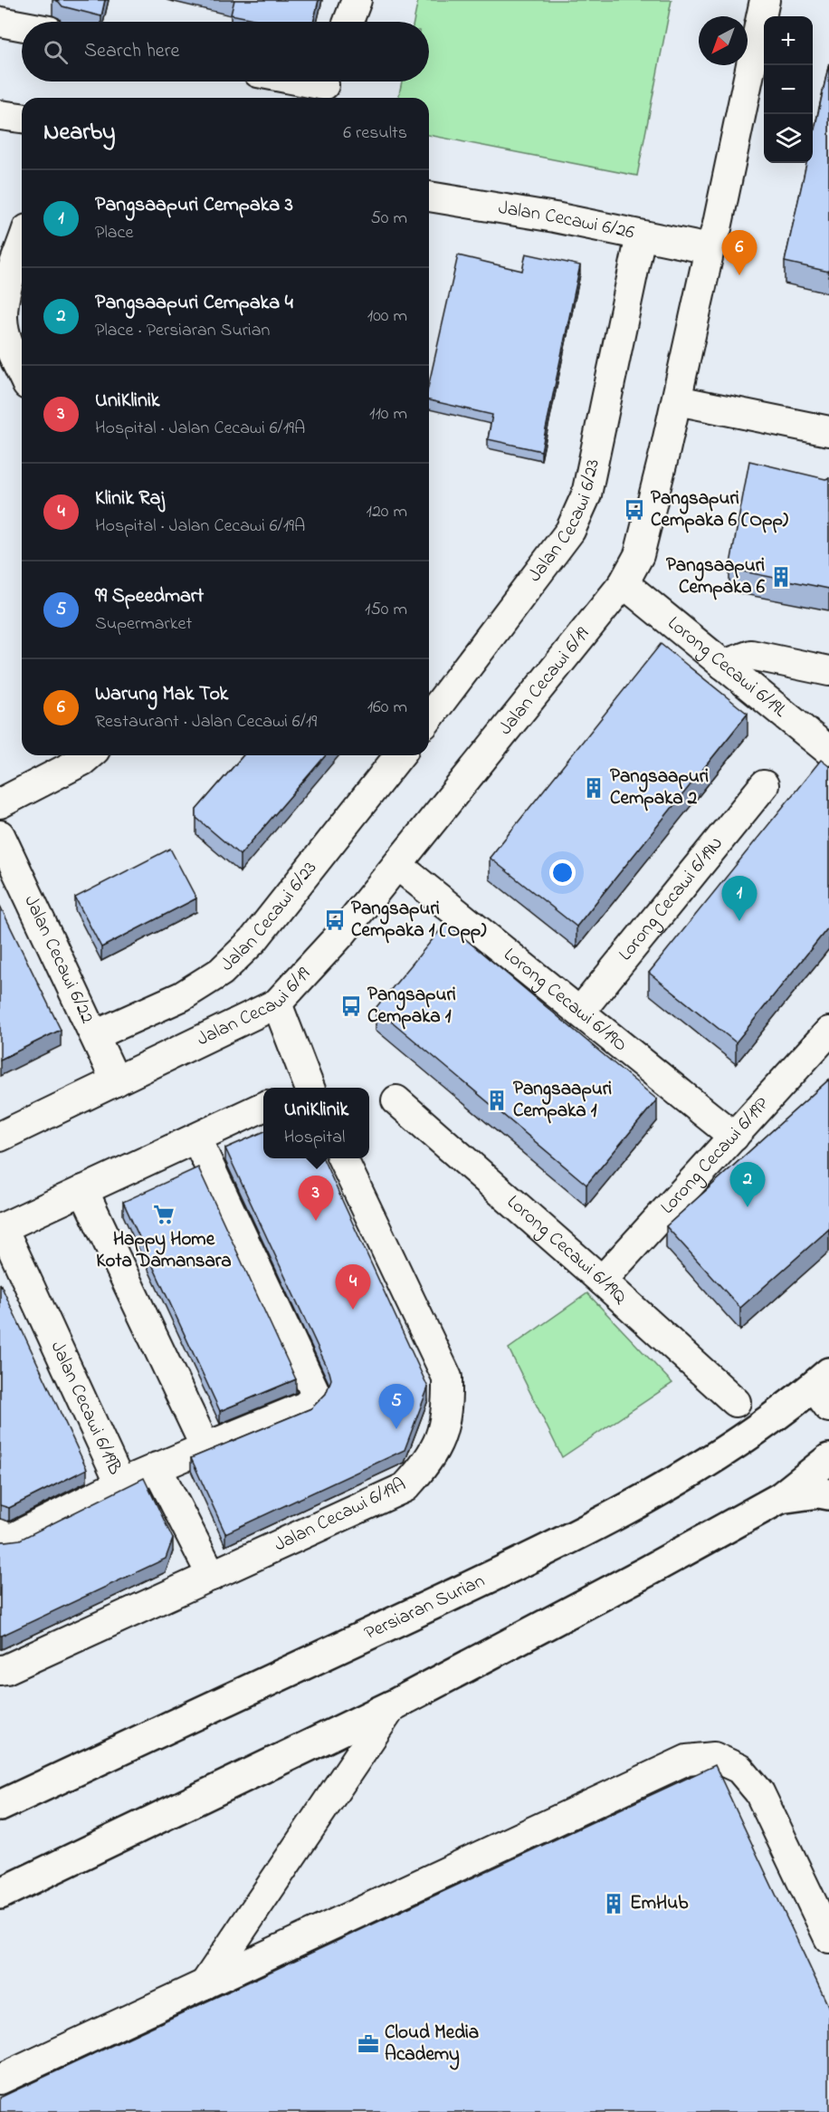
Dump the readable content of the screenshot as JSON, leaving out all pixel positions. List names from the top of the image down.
{
  "streets": {
    "main road": ["Persiaran Surian"],
    "street": [
      "Jalan Cecawi 6/26",
      "Jalan Cecawi 6/23",
      "Lorong Cecawi 6/19L",
      "Jalan Cecawi 6/19",
      "Lorong Cecawi 6/19N",
      "Jalan Cecawi 6/22",
      "Lorong Cecawi 6/19O",
      "Lorong Cecawi 6/19P",
      "Lorong Cecawi 6/19Q",
      "Jalan Cecawi 6/19B",
      "Jalan Cecawi 6/19A"
    ]
  },
  "crossings": [
    ["Jalan Cecawi 6/26", "Jalan Cecawi 6/23"],
    ["Jalan Cecawi 6/26", "Jalan Cecawi 6/19"],
    ["Jalan Cecawi 6/23", "Jalan Cecawi 6/22"],
    ["Lorong Cecawi 6/19L", "Jalan Cecawi 6/19"],
    ["Jalan Cecawi 6/19", "Jalan Cecawi 6/22"],
    ["Jalan Cecawi 6/19", "Lorong Cecawi 6/19O"],
    ["Lorong Cecawi 6/19N", "Lorong Cecawi 6/19O"],
    ["Lorong Cecawi 6/19O", "Lorong Cecawi 6/19P"],
    ["Lorong Cecawi 6/19P", "Lorong Cecawi 6/19Q"]
  ],
  "places": {
    "bus stop": ["Pangsapuri Cempaka 6 (Opp)", "Pangsapuri Cempaka 1 (Opp)", "Pangsapuri Cempaka 1"],
    "building": [
      "Pangsaapuri Cempaka 6",
      "Pangsaapuri Cempaka 2",
      "Pangsaapuri Cempaka 1",
      "EmHub"
    ],
    "supermarket": ["Happy Home Kota Damansara"],
    "office": ["Cloud Media Academy"]
  },
  "north": "bottom left",
  "page": {
    "map_buttons": ["+", "−"],
    "search": "Search here",
    "heading": ["Nearby", "6 results"],
    "list": [
      {
        "mark": "1",
        "name": "Pangsaapuri Cempaka 3",
        "note": "Place",
        "value": "50 m"
      },
      {
        "mark": "2",
        "name": "Pangsaapuri Cempaka 4",
        "note": "Place · Persiaran Surian",
        "value": "100 m"
      },
      {
        "mark": "3",
        "name": "UniKlinik",
        "note": "Hospital · Jalan Cecawi 6/19A",
        "value": "110 m"
      },
      {
        "mark": "4",
        "name": "Klinik Raj",
        "note": "Hospital · Jalan Cecawi 6/19A",
        "value": "120 m"
      },
      {
        "mark": "5",
        "name": "99 Speedmart",
        "note": "Supermarket",
        "value": "150 m"
      },
      {
        "mark": "6",
        "name": "Warung Mak Tok",
        "note": "Restaurant · Jalan Cecawi 6/19",
        "value": "160 m"
      }
    ],
    "pins": [
      "6",
      "1",
      "2",
      "3",
      "4",
      "5"
    ],
    "popup": ["UniKlinik", "Hospital"]
  }
}
